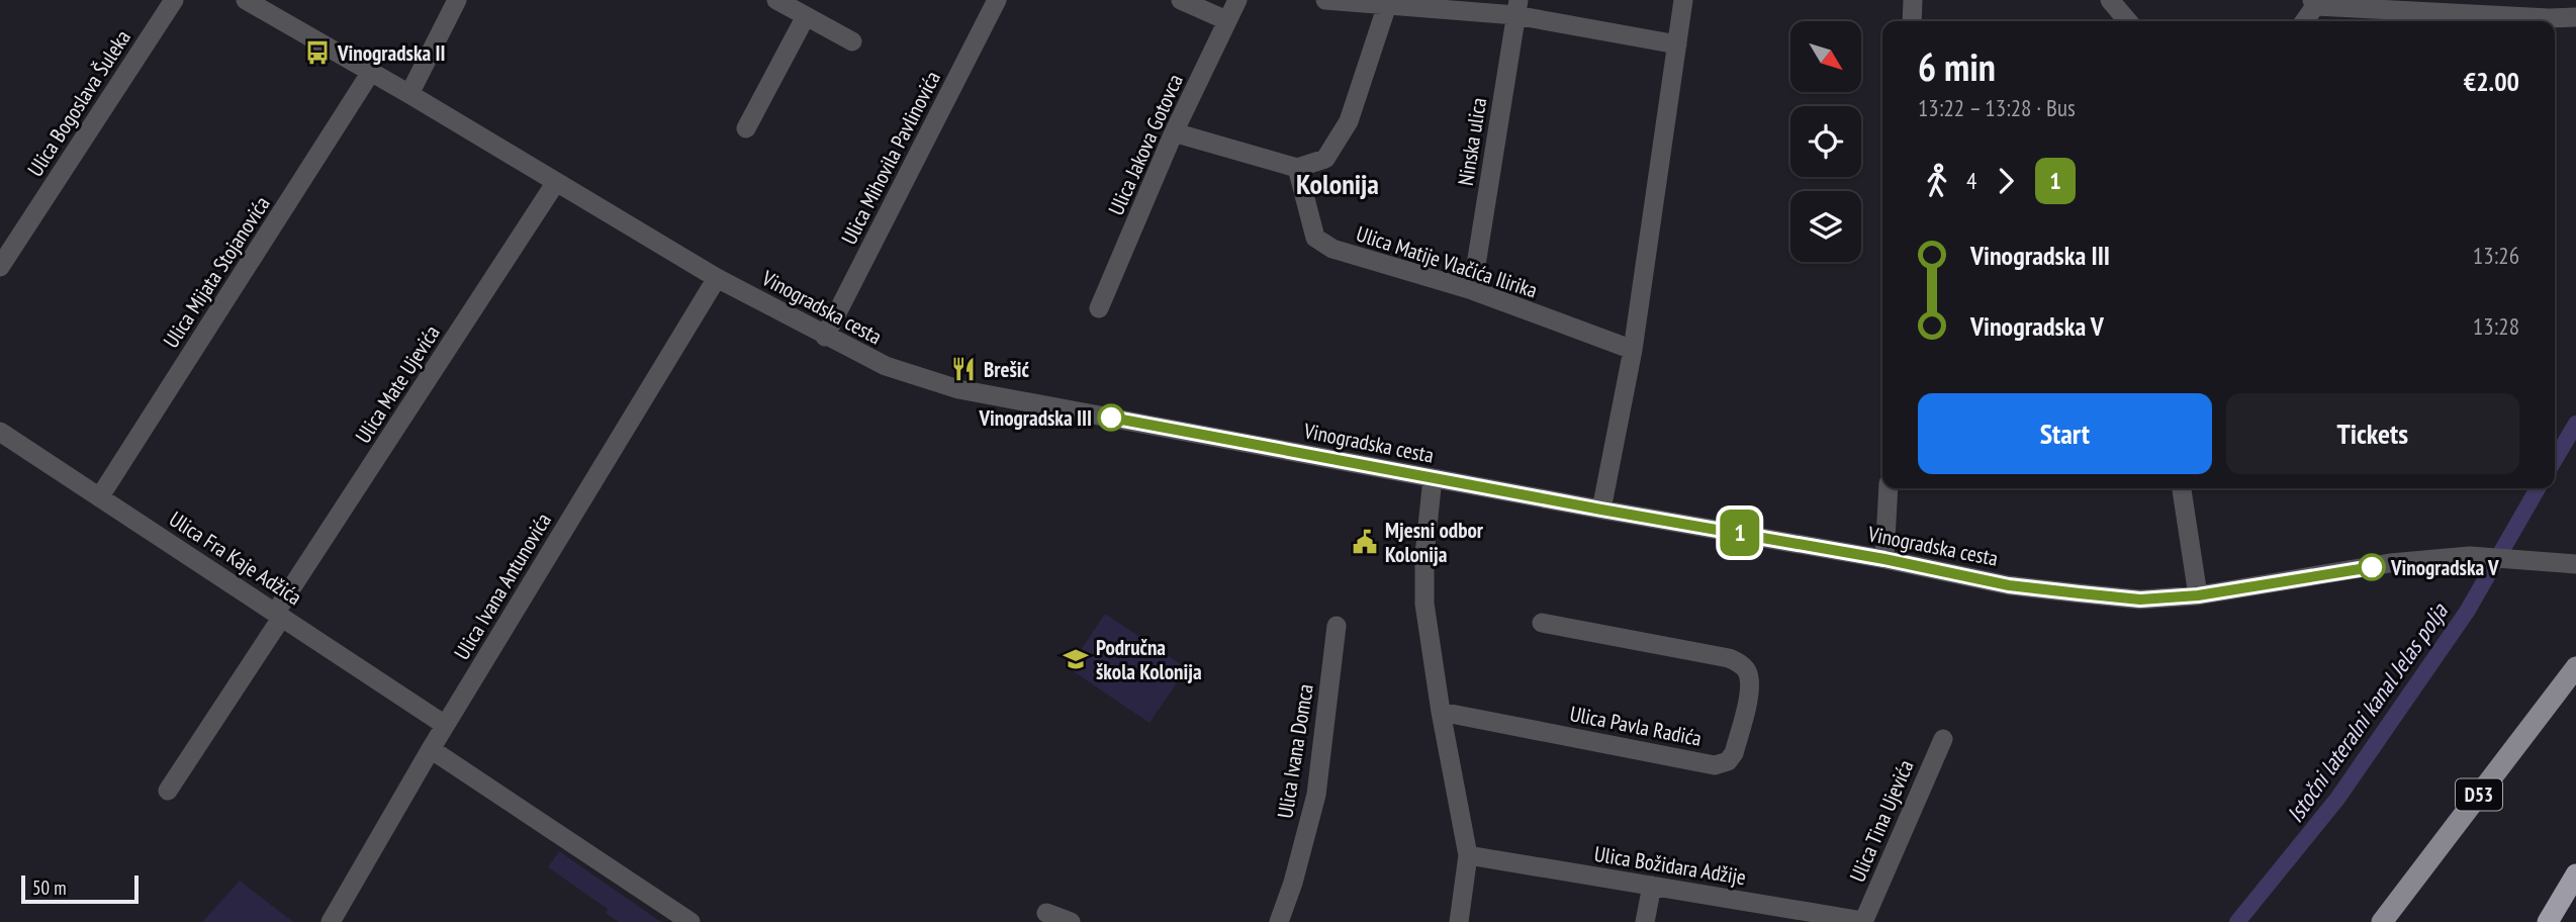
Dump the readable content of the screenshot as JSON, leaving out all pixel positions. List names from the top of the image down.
{
  "streets": {
    "main road": ["D53"],
    "street": [
      "Ulica Bogoslava Šuleka",
      "Ninska ulica",
      "Ulica Jakova Gotovca",
      "Ulica Mihovila Pavlinovića",
      "Ulica Matije Vlačića Ilirika",
      "Ulica Mijata Stojanovića",
      "Vinogradska cesta",
      "Ulica Mate Ujevića",
      "Ulica Fra Kaje Adžića",
      "Ulica Ivana Antunovića",
      "Ulica Pavla Radića",
      "Ulica Ivana Domca",
      "Ulica Tina Ujevića",
      "Ulica Božidara Adžije"
    ]
  },
  "crossings": [
    ["Ninska ulica", "Ulica Matije Vlačića Ilirika"],
    ["Ulica Mihovila Pavlinovića", "Vinogradska cesta"],
    ["Ulica Mijata Stojanovića", "Vinogradska cesta"],
    ["Ulica Mijata Stojanovića", "Ulica Fra Kaje Adžića"],
    ["Vinogradska cesta", "Ulica Mate Ujevića"],
    ["Vinogradska cesta", "Ulica Ivana Antunovića"],
    ["Ulica Mate Ujevića", "Ulica Fra Kaje Adžića"],
    ["Ulica Fra Kaje Adžića", "Ulica Ivana Antunovića"],
    ["Ulica Tina Ujevića", "Ulica Božidara Adžije"]
  ],
  "districts": ["Kolonija"],
  "water": ["Istočni lateralni kanal Jelas polja"],
  "places": {
    "bus stop": ["Vinogradska II"],
    "restaurant": ["Brešić"],
    "other": ["Vinogradska III", "Vinogradska V"],
    "public building": ["Mjesni odbor Kolonija"],
    "school or university": ["Područna škola Kolonija"]
  },
  "lines": ["bus line 1"],
  "scale_bar": "50 m",
  "north": "bottom right",
  "page": {
    "on_map": "1",
    "heading": ["6 min", "13:22 – 13:28 · Bus", "€2.00"],
    "legs": ["4", "1"],
    "list": [
      {
        "name": "Vinogradska III",
        "value": "13:26"
      },
      {
        "name": "Vinogradska V",
        "value": "13:28"
      }
    ],
    "buttons": ["Start", "Tickets"],
    "scale": "50 m"
  }
}
